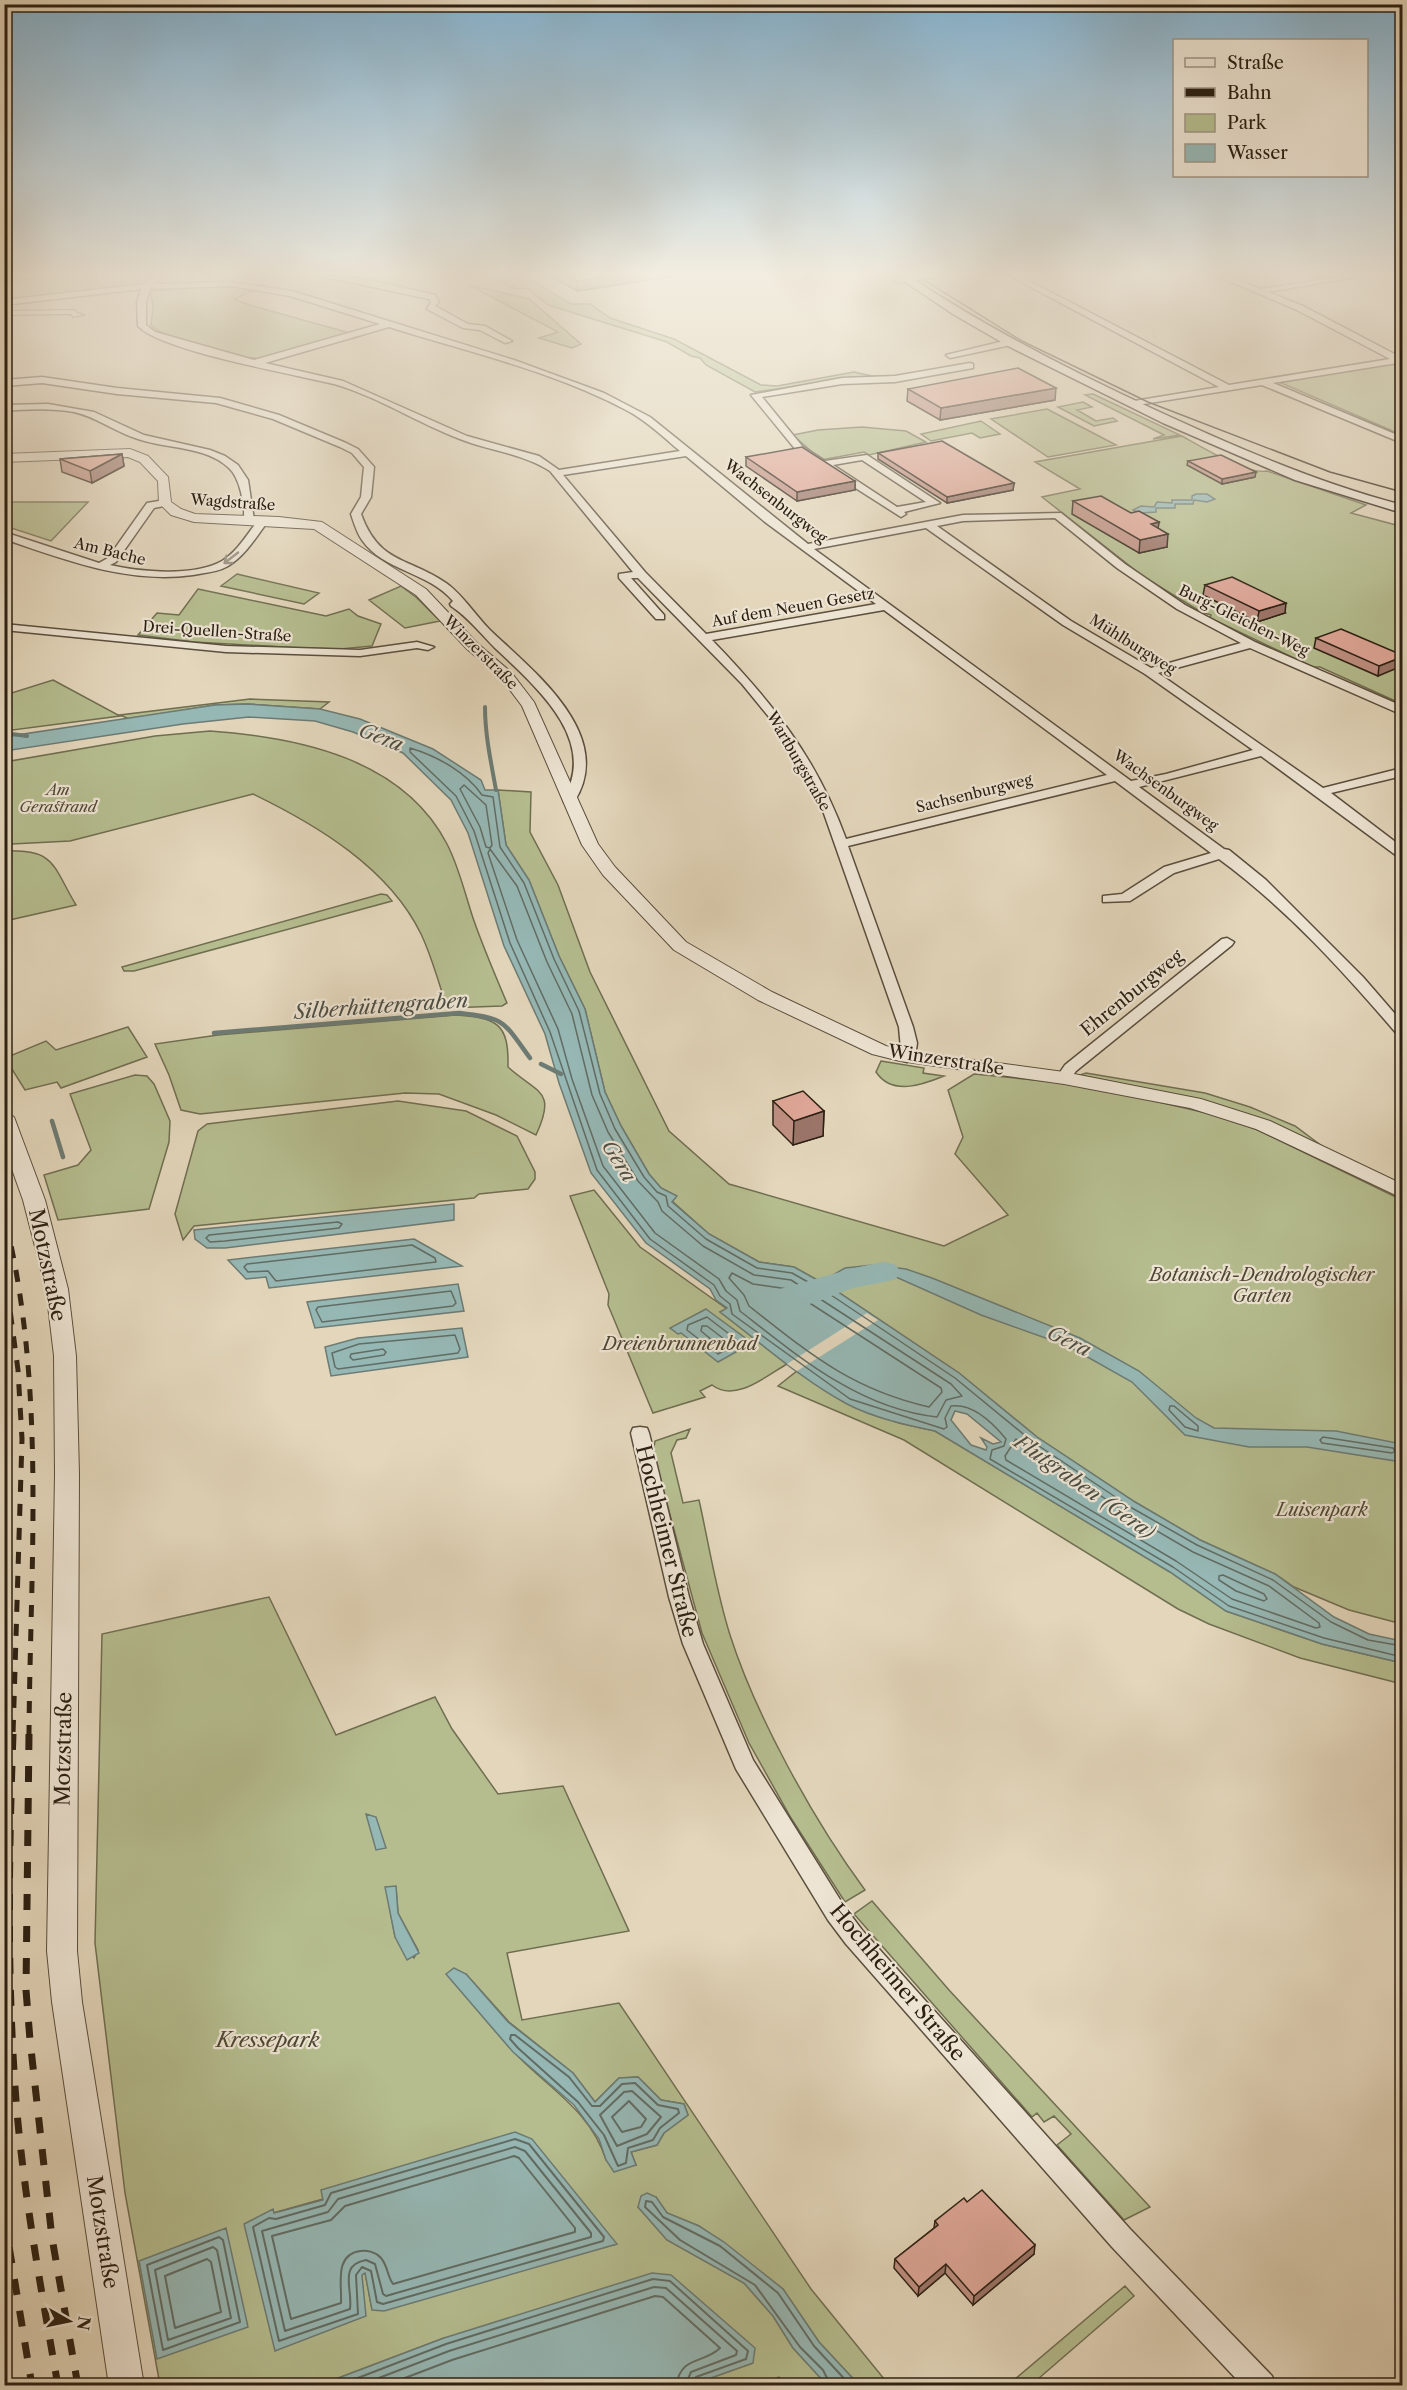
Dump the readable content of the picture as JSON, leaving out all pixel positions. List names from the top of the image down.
{
  "streets": {
    "street": [
      "Wachsenburgweg",
      "Wagdstraße",
      "Am Bache",
      "Auf dem Neuen Gesetz",
      "Burg-Gleichen-Weg",
      "Drei-Quellen-Straße",
      "Mühlburgweg",
      "Winzerstraße",
      "Wartburgstraße",
      "Sachsenburgweg",
      "Ehrenburgweg",
      "Motzstraße",
      "Hochheimer Straße"
    ]
  },
  "crossings": [
    ["Wachsenburgweg", "Auf dem Neuen Gesetz"],
    ["Wachsenburgweg", "Burg-Gleichen-Weg"],
    ["Wachsenburgweg", "Sachsenburgweg"],
    ["Wagdstraße", "Am Bache"],
    ["Wagdstraße", "Winzerstraße"],
    ["Auf dem Neuen Gesetz", "Wartburgstraße"],
    ["Burg-Gleichen-Weg", "Mühlburgweg"],
    ["Winzerstraße", "Wartburgstraße"],
    ["Winzerstraße", "Ehrenburgweg"],
    ["Wartburgstraße", "Sachsenburgweg"]
  ],
  "one_way": ["Am Bache"],
  "water": ["Gera", "Silberhüttengraben", "Flutgraben (Gera)"],
  "parks": [
    "Am Gerastrand",
    "Botanisch-Dendrologischer Garten",
    "Dreienbrunnenbad",
    "Luisenpark",
    "Kressepark"
  ],
  "legend": [
    "Straße",
    "Bahn",
    "Park",
    "Wasser"
  ],
  "north": "right"
}
